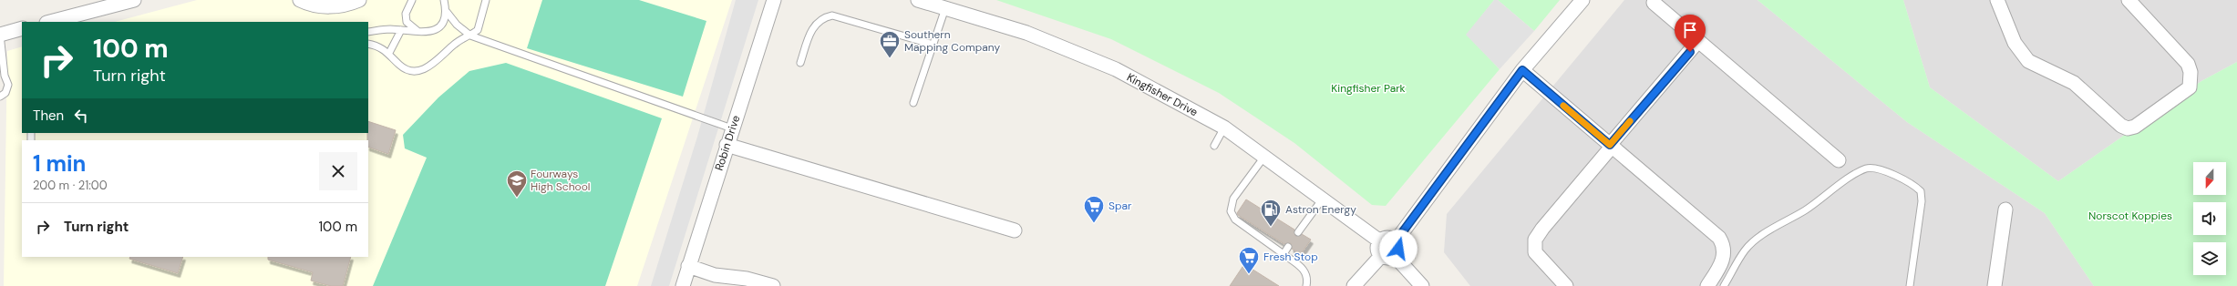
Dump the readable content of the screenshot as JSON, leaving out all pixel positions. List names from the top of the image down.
{
  "streets": {
    "street": ["Kingfisher Drive", "Robin Drive"]
  },
  "parks": ["Kingfisher Park", "Norscot Koppies"],
  "places": {
    "office": ["Southern Mapping Company"],
    "school or university": ["Fourways High School"],
    "supermarket": ["Spar", "Fresh Stop"],
    "fuel station": ["Astron Energy"]
  },
  "north": "bottom",
  "page": {
    "turn": ["100 m", "Turn right"],
    "then": "Then",
    "heading": ["1 min", "200 m · 21:00"],
    "list": [
      {
        "name": "Turn right",
        "value": "100 m"
      }
    ]
  }
}
